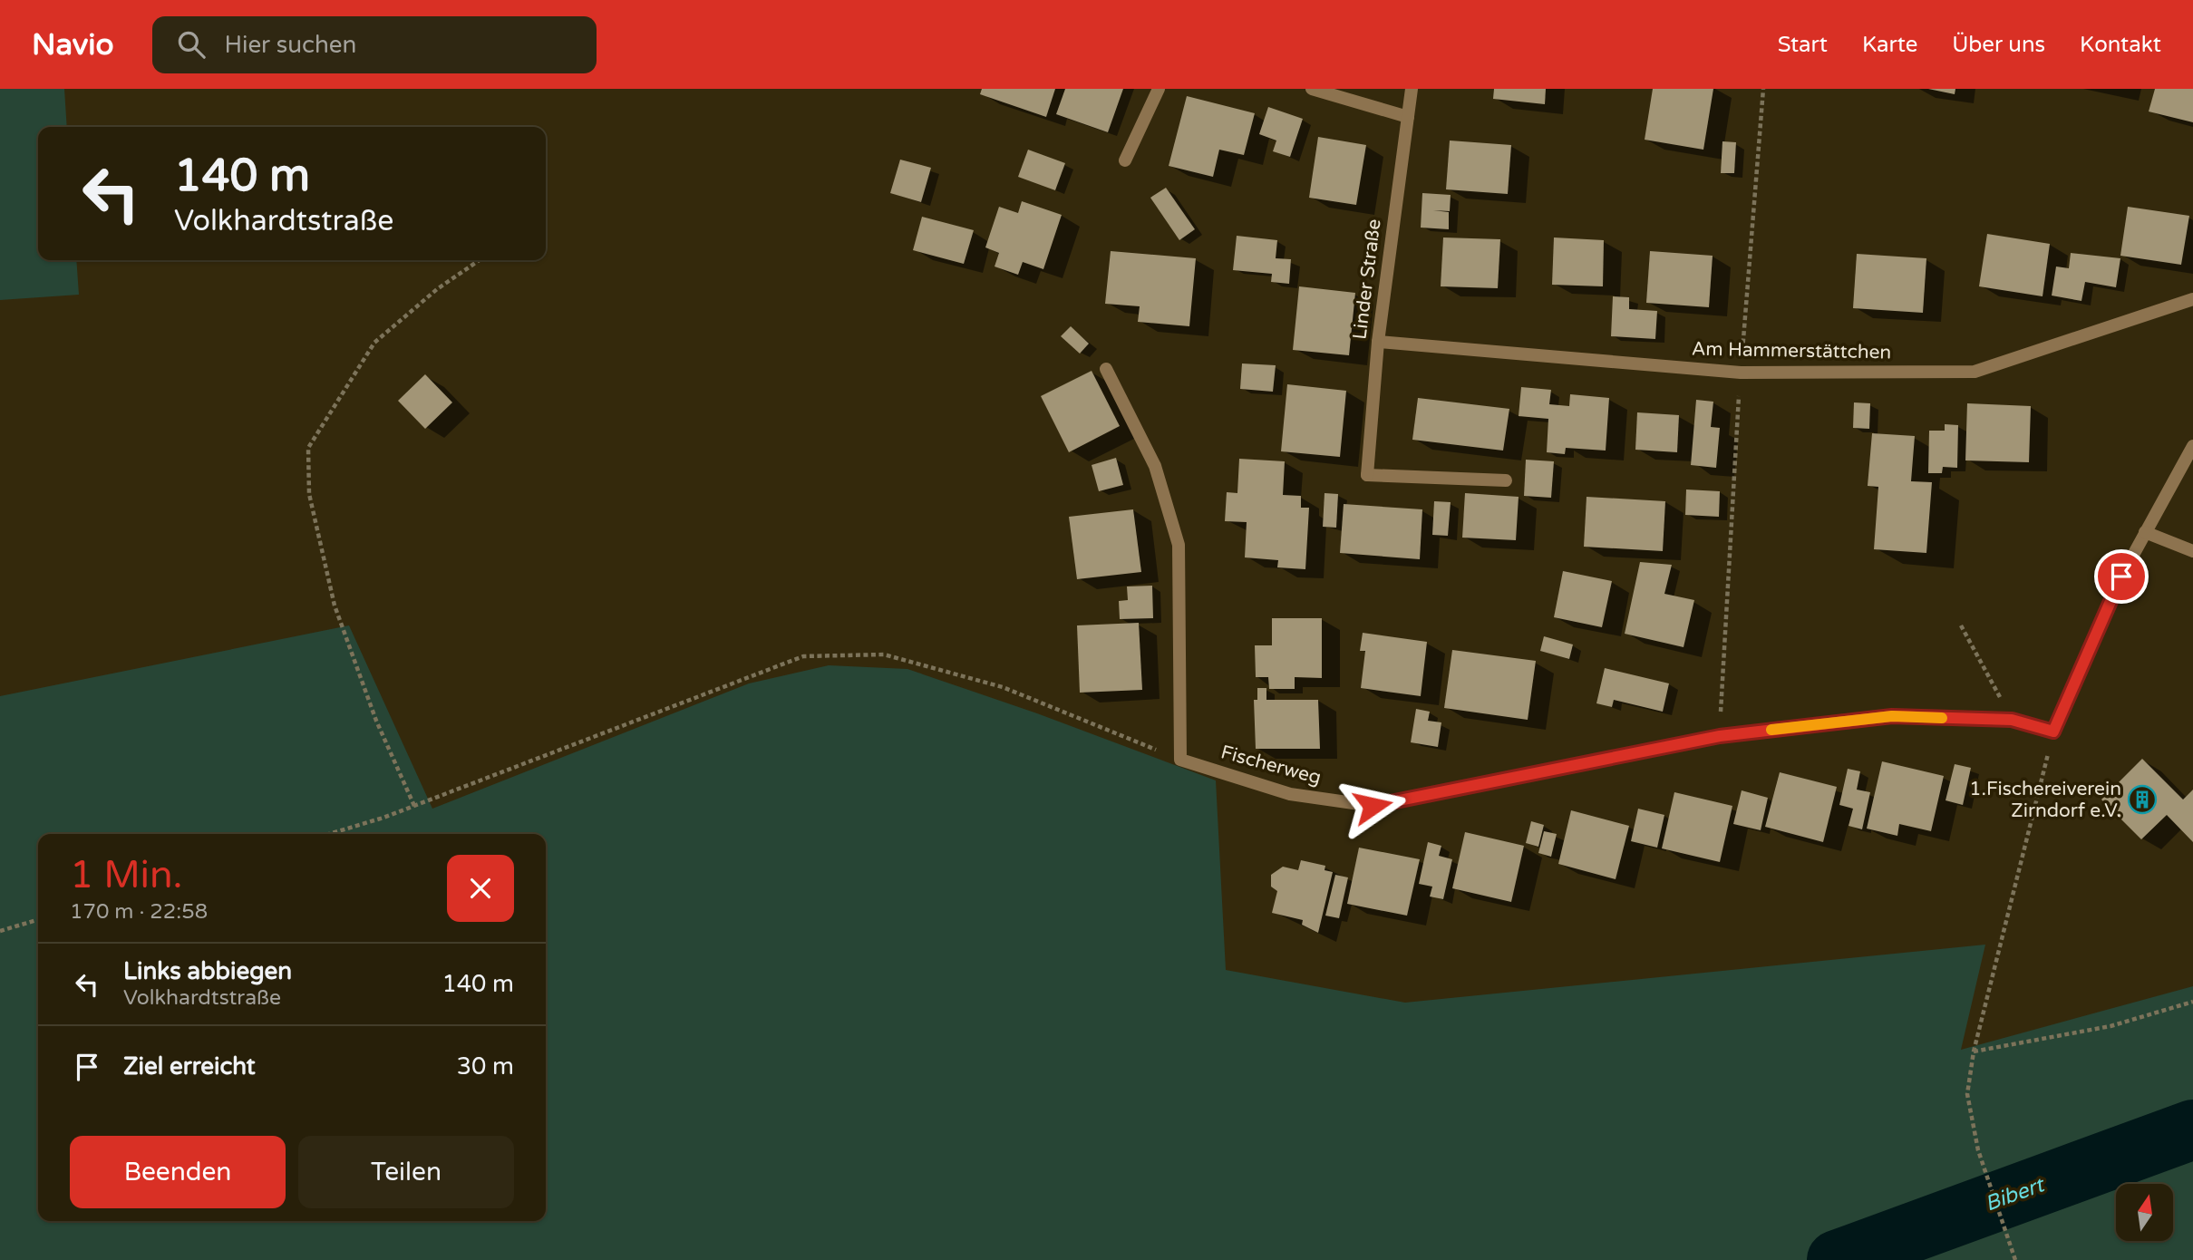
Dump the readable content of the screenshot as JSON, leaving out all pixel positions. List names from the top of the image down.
{
  "streets": {
    "street": ["Linder Straße", "Am Hammerstättchen", "Fischerweg"]
  },
  "crossings": [
    ["Linder Straße", "Am Hammerstättchen"]
  ],
  "water": ["Bibert"],
  "places": {
    "building": ["1.Fischereiverein Zirndorf e.V."]
  },
  "north": "top",
  "page": {
    "header": "Navio",
    "search": "Hier suchen",
    "nav": [
      "Start",
      "Karte",
      "Über uns",
      "Kontakt"
    ],
    "turn": ["140 m", "Volkhardtstraße"],
    "heading": ["1 Min.", "170 m · 22:58"],
    "list": [
      {
        "name": "Links abbiegen",
        "note": "Volkhardtstraße",
        "value": "140 m"
      },
      {
        "name": "Ziel erreicht",
        "value": "30 m"
      }
    ],
    "buttons": ["Beenden", "Teilen"]
  }
}
